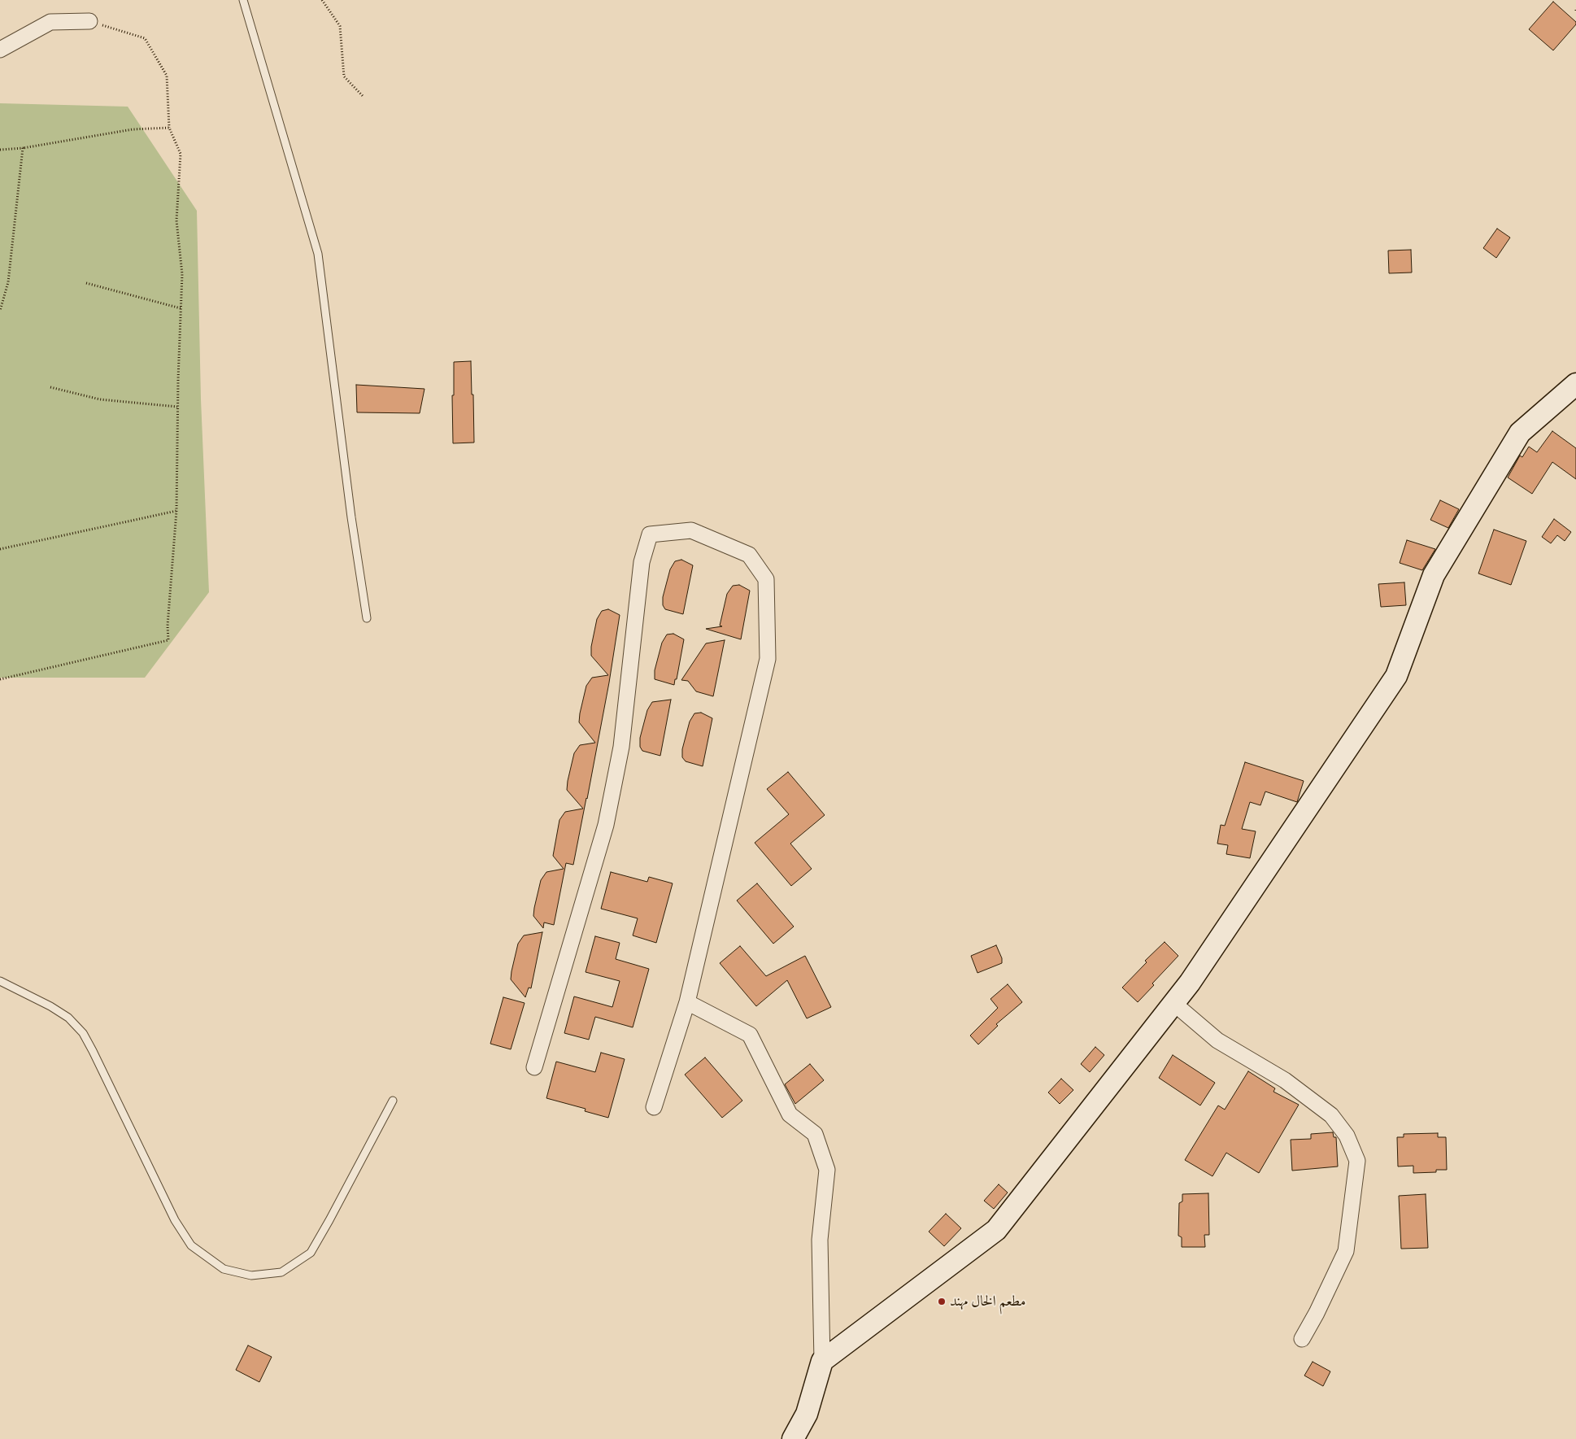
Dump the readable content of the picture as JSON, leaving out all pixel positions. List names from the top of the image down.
{
  "places": ["مطعم الخال مهند"]
}
